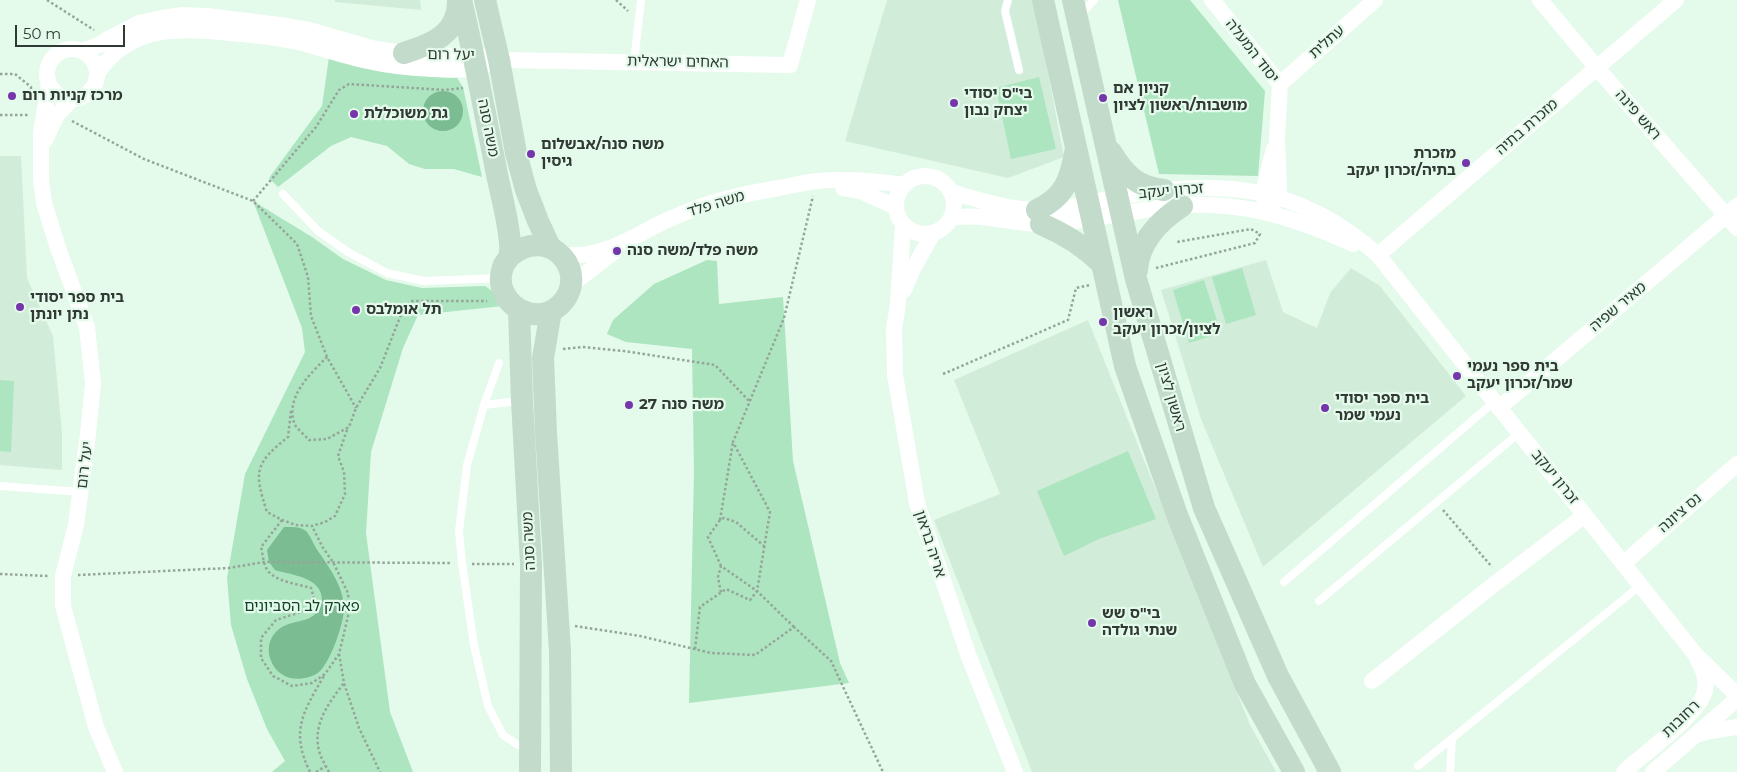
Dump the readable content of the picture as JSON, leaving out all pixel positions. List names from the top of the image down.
{
  "streets": {
    "main road": ["משה סנה", "ראשון לציון"],
    "street": [
      "עתלית",
      "יסוד המעלה",
      "יעל רום",
      "האחים ישראלית",
      "ראש פינה",
      "מזכרת בתיה",
      "זכרון יעקב",
      "משה פלד",
      "מאיר שפיה",
      "נס ציונה",
      "אריה בראון",
      "רחובות"
    ]
  },
  "crossings": [
    ["עתלית", "יסוד המעלה"],
    ["יסוד המעלה", "זכרון יעקב"],
    ["יעל רום", "האחים ישראלית"],
    ["יעל רום", "משה סנה"],
    ["האחים ישראלית", "משה סנה"],
    ["ראש פינה", "מזכרת בתיה"],
    ["ראש פינה", "מאיר שפיה"],
    ["מזכרת בתיה", "זכרון יעקב"],
    ["משה סנה", "משה פלד"],
    ["זכרון יעקב", "משה פלד"],
    ["זכרון יעקב", "מאיר שפיה"],
    ["זכרון יעקב", "ראשון לציון"],
    ["זכרון יעקב", "נס ציונה"],
    ["זכרון יעקב", "אריה בראון"],
    ["זכרון יעקב", "רחובות"],
    ["משה פלד", "אריה בראון"]
  ],
  "parks": ["פארק לב הסביונים"],
  "places": [
    "מרכז קניות רום",
    "קניון אם מושבות/ראשון לציון",
    "בי\"ס יסודי יצחק נבון",
    "גת משוכללת",
    "משה סנה/אבשלום גיסין",
    "מזכרת בתיה/זכרון יעקב",
    "משה פלד/משה סנה",
    "בית ספר יסודי נתן יונתן",
    "תל אומלבס",
    "ראשון לציון/זכרון יעקב",
    "בית ספר נעמי שמר/זכרון יעקב",
    "משה סנה 27",
    "בית ספר יסודי נעמי שמר",
    "בי\"ס שש שנתי גולדה"
  ],
  "scale_bar": "50 m"
}
